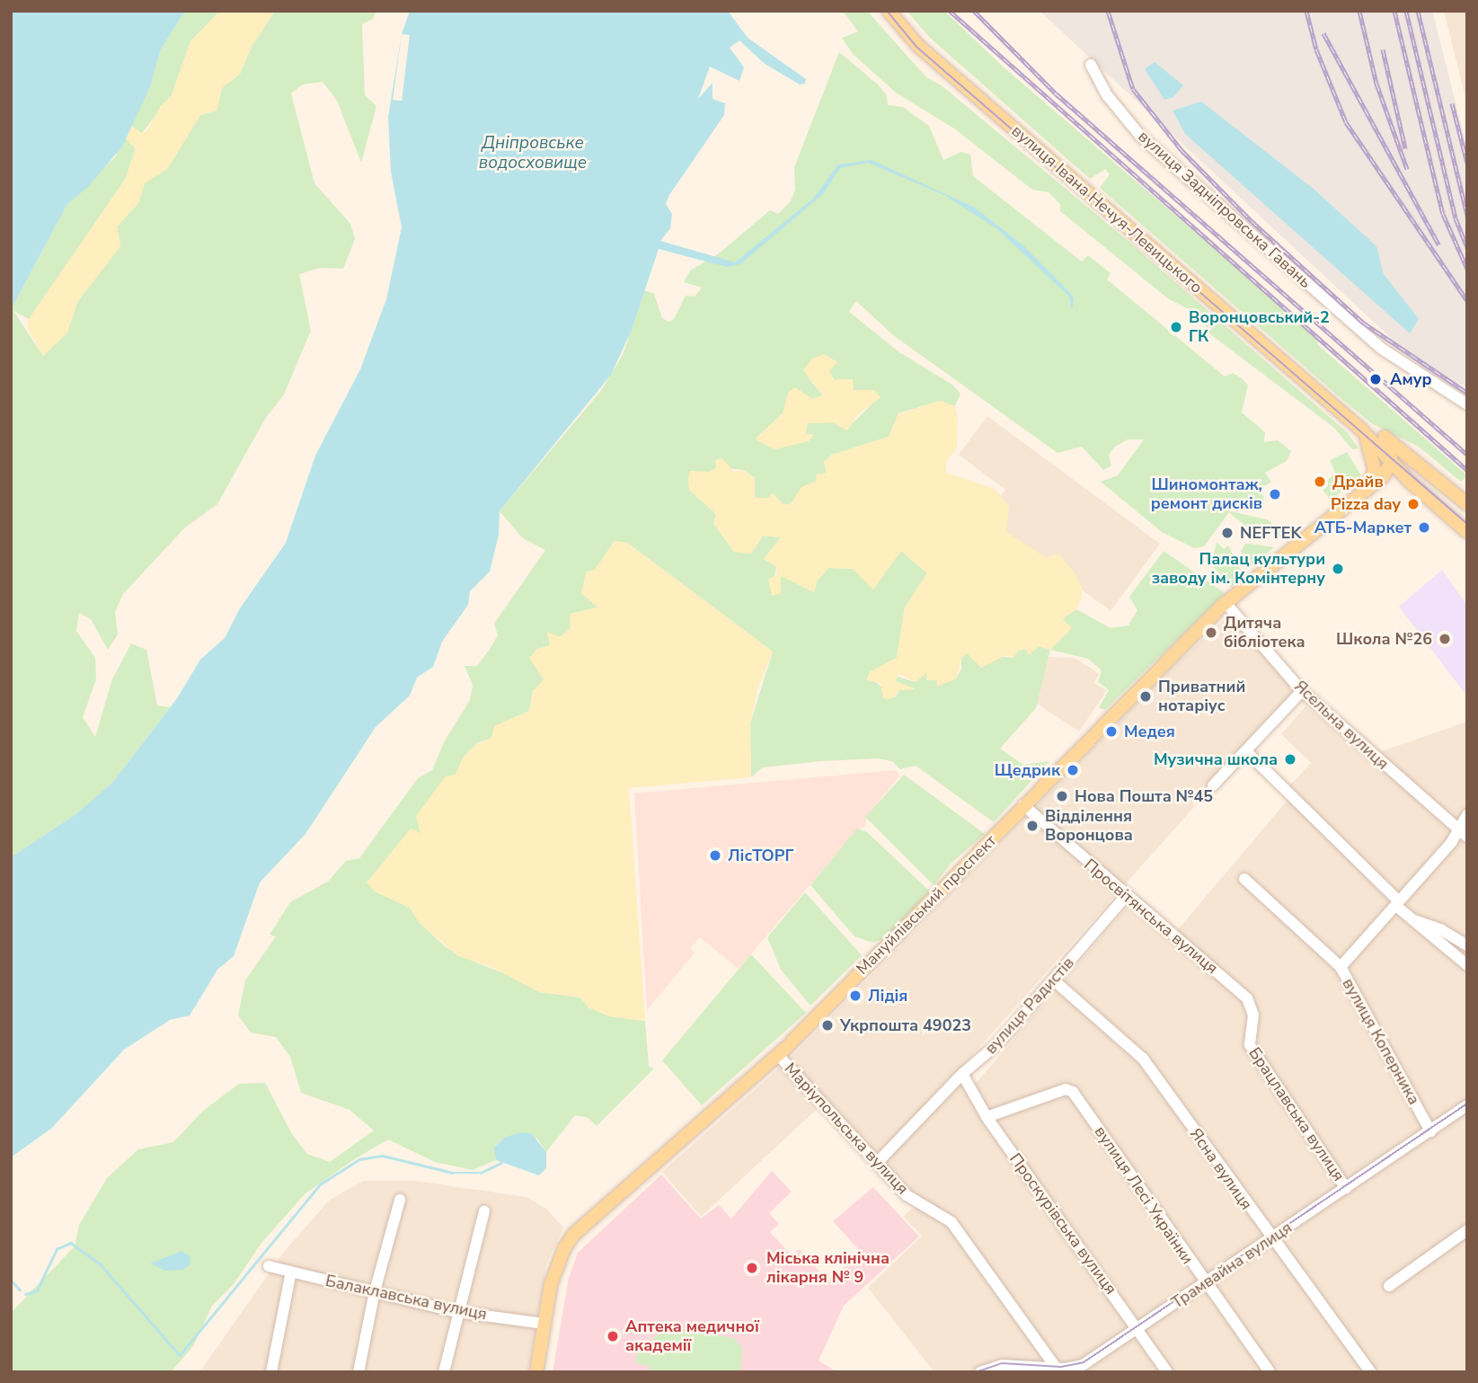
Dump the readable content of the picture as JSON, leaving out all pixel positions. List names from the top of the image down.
{
  "streets": {
    "main road": ["вулиця Івана Нечуя-Левицького", "Мануйлівський проспект"],
    "street": [
      "вулиця Задніпровська Гавань",
      "Ясельна вулиця",
      "Просвітянська вулиця",
      "вулиця Радистів",
      "вулиця Коперника",
      "Брацлавська вулиця",
      "Маріупольська вулиця",
      "Ясна вулиця",
      "вулиця Лесі Українки",
      "Проскурівська вулиця",
      "Трамвайна вулиця",
      "Балаклавська вулиця"
    ]
  },
  "crossings": [
    ["Ясельна вулиця", "Мануйлівський проспект"],
    ["Мануйлівський проспект", "Просвітянська вулиця"],
    ["Мануйлівський проспект", "Маріупольська вулиця"],
    ["Мануйлівський проспект", "Балаклавська вулиця"],
    ["Просвітянська вулиця", "вулиця Радистів"],
    ["Просвітянська вулиця", "Брацлавська вулиця"],
    ["вулиця Радистів", "Маріупольська вулиця"],
    ["вулиця Радистів", "Ясна вулиця"],
    ["вулиця Радистів", "Проскурівська вулиця"],
    ["вулиця Коперника", "Трамвайна вулиця"],
    ["Брацлавська вулиця", "Трамвайна вулиця"],
    ["Маріупольська вулиця", "Трамвайна вулиця"],
    ["Ясна вулиця", "Трамвайна вулиця"],
    ["вулиця Лесі Українки", "Проскурівська вулиця"],
    ["вулиця Лесі Українки", "Трамвайна вулиця"],
    ["Проскурівська вулиця", "Трамвайна вулиця"]
  ],
  "water": ["Дніпровське водосховище"],
  "places": [
    "Воронцовський-2 ГК",
    "Амур",
    "Драйв",
    "Шиномонтаж, ремонт дисків",
    "Pizza day",
    "АТБ-Маркет",
    "NEFTEK",
    "Палац культури заводу ім. Комінтерну",
    "Дитяча бібліотека",
    "Школа №26",
    "Приватний нотаріус",
    "Медея",
    "Музична школа",
    "Щедрик",
    "Нова Пошта №45",
    "Відділення Воронцова",
    "ЛісТОРГ",
    "Лідія",
    "Укрпошта 49023",
    "Міська клінічна лікарня № 9",
    "Аптека медичної академії"
  ]
}
